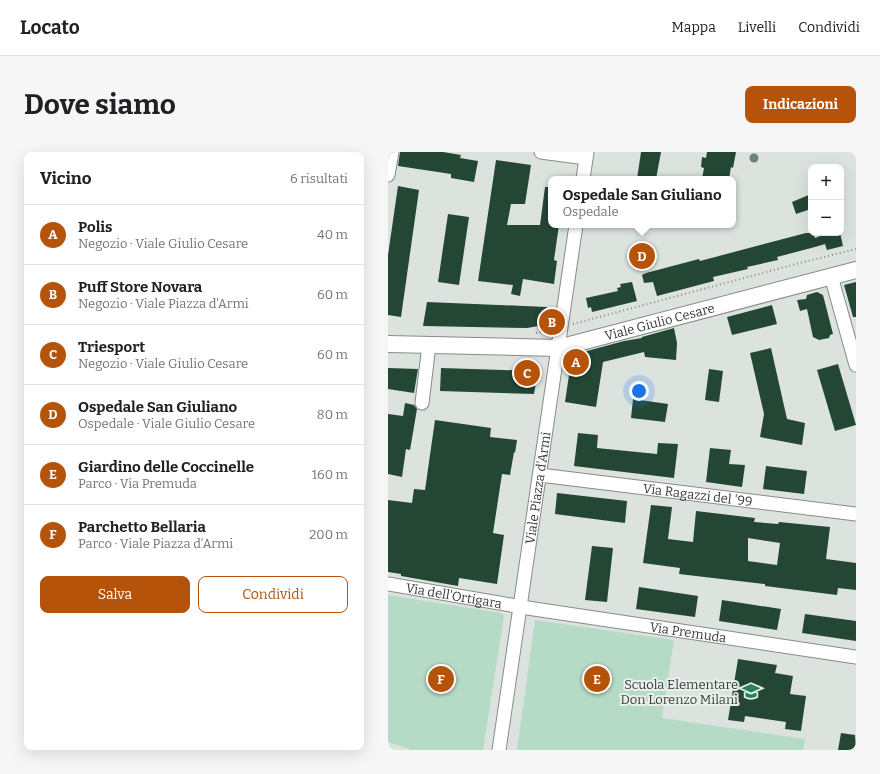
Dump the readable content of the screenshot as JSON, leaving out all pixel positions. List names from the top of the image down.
{
  "streets": {
    "main road": ["Viale Giulio Cesare"],
    "street": [
      "Viale Piazza d'Armi",
      "Via Ragazzi del '99",
      "Via dell'Ortigara",
      "Via Premuda"
    ]
  },
  "crossings": [
    ["Viale Giulio Cesare", "Viale Piazza d'Armi"],
    ["Viale Piazza d'Armi", "Via Ragazzi del '99"],
    ["Viale Piazza d'Armi", "Via dell'Ortigara"],
    ["Viale Piazza d'Armi", "Via Premuda"],
    ["Via dell'Ortigara", "Via Premuda"]
  ],
  "places": {
    "school or university": ["Scuola Elementare Don Lorenzo Milani"]
  },
  "page": {
    "header": "Locato",
    "nav": ["Mappa", "Livelli", "Condividi"],
    "buttons": [
      "Indicazioni",
      ["Salva", "Condividi"]
    ],
    "title": "Dove siamo",
    "heading": ["Vicino", "6 risultati"],
    "map_buttons": ["+", "−"],
    "popup": ["Ospedale San Giuliano", "Ospedale"],
    "list": [
      {
        "mark": "A",
        "name": "Polis",
        "note": "Negozio · Viale Giulio Cesare",
        "value": "40 m"
      },
      {
        "mark": "B",
        "name": "Puff Store Novara",
        "note": "Negozio · Viale Piazza d'Armi",
        "value": "60 m"
      },
      {
        "mark": "C",
        "name": "Triesport",
        "note": "Negozio · Viale Giulio Cesare",
        "value": "60 m"
      },
      {
        "mark": "D",
        "name": "Ospedale San Giuliano",
        "note": "Ospedale · Viale Giulio Cesare",
        "value": "80 m"
      },
      {
        "mark": "E",
        "name": "Giardino delle Coccinelle",
        "note": "Parco · Via Premuda",
        "value": "160 m"
      },
      {
        "mark": "F",
        "name": "Parchetto Bellaria",
        "note": "Parco · Viale Piazza d'Armi",
        "value": "200 m"
      }
    ],
    "pins": [
      "D",
      "B",
      "A",
      "C",
      "E",
      "F"
    ]
  }
}
